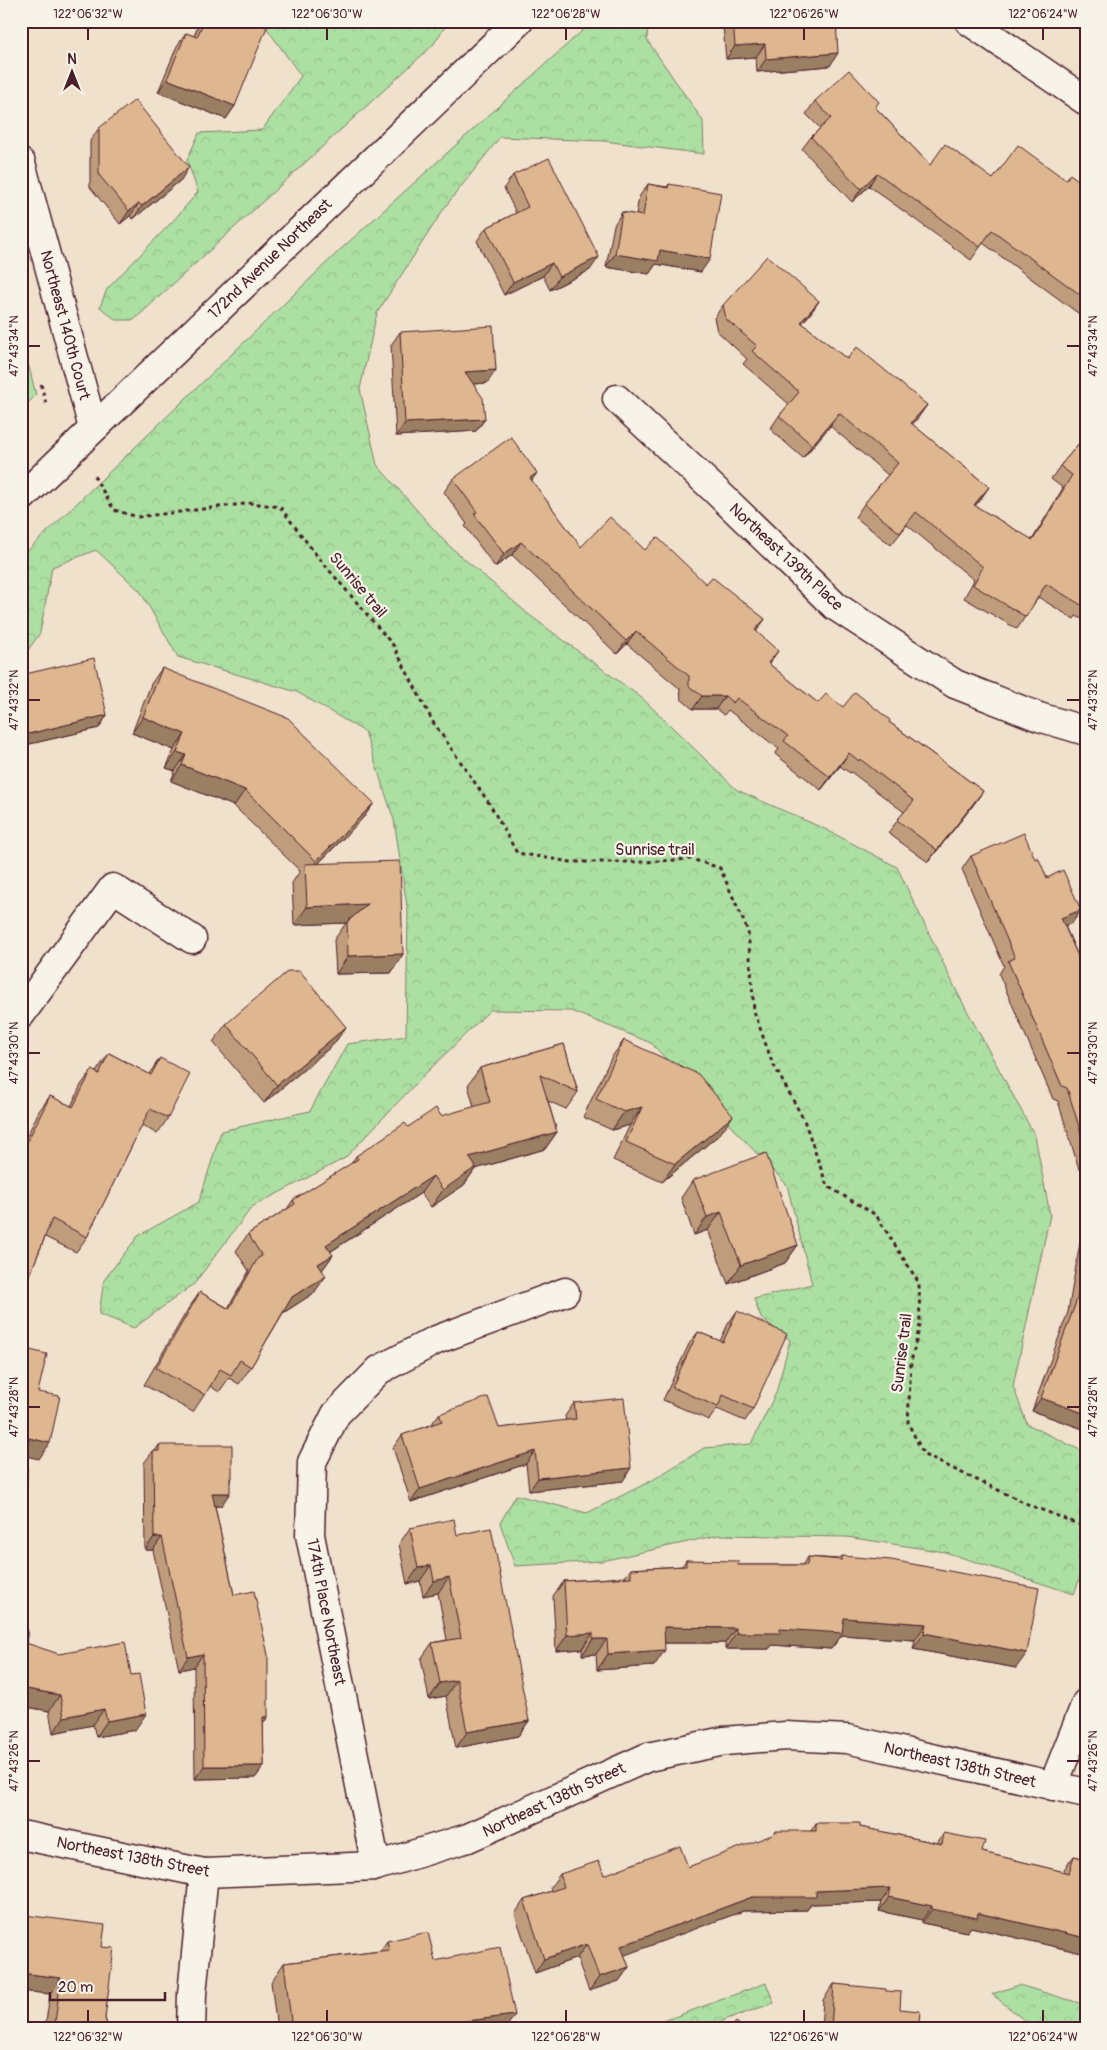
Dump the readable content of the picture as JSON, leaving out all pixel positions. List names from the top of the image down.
{
  "streets": {
    "street": [
      "172nd Avenue Northeast",
      "Northeast 140th Court",
      "Northeast 139th Place",
      "174th Place Northeast",
      "Northeast 138th Street"
    ],
    "path": ["Sunrise trail"]
  },
  "crossings": [
    ["172nd Avenue Northeast", "Northeast 140th Court"],
    ["174th Place Northeast", "Northeast 138th Street"]
  ],
  "scale_bar": "20 m",
  "north": "top",
  "coordinates": [
    "122°06'32\"W",
    "122°06'30\"W",
    "122°06'28\"W",
    "122°06'26\"W",
    "122°06'24\"W",
    "47°43'34\"N",
    "47°43'32\"N",
    "47°43'30\"N",
    "47°43'28\"N",
    "47°43'26\"N"
  ]
}
